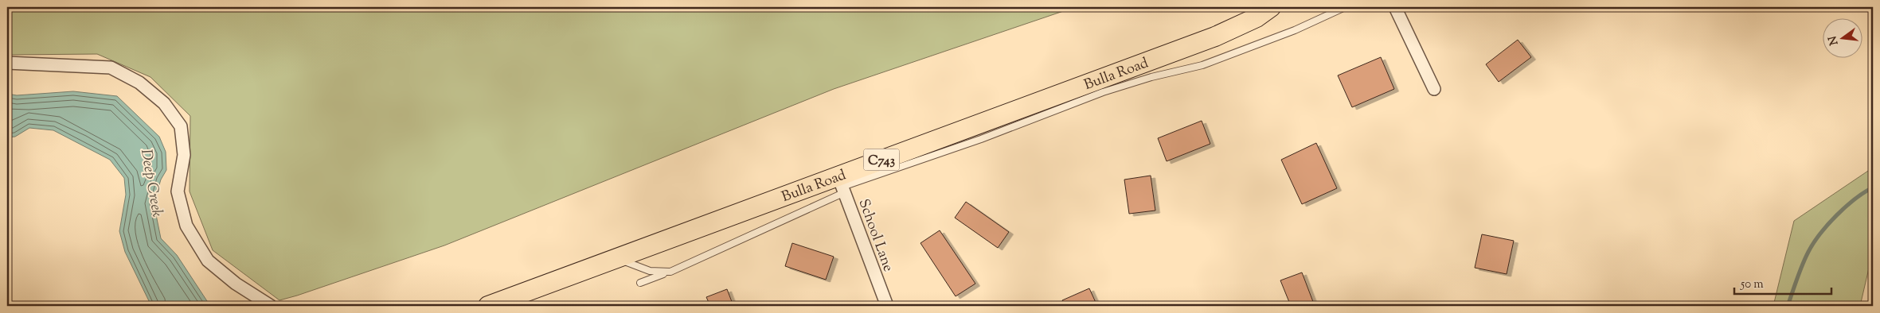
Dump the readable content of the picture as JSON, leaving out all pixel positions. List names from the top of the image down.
{
  "streets": {
    "main road": ["Bulla Road", "C743"],
    "street": ["School Lane"]
  },
  "crossings": [
    ["Bulla Road", "School Lane"]
  ],
  "water": ["Deep Creek"],
  "scale_bar": "50 m",
  "north": "left"
}
